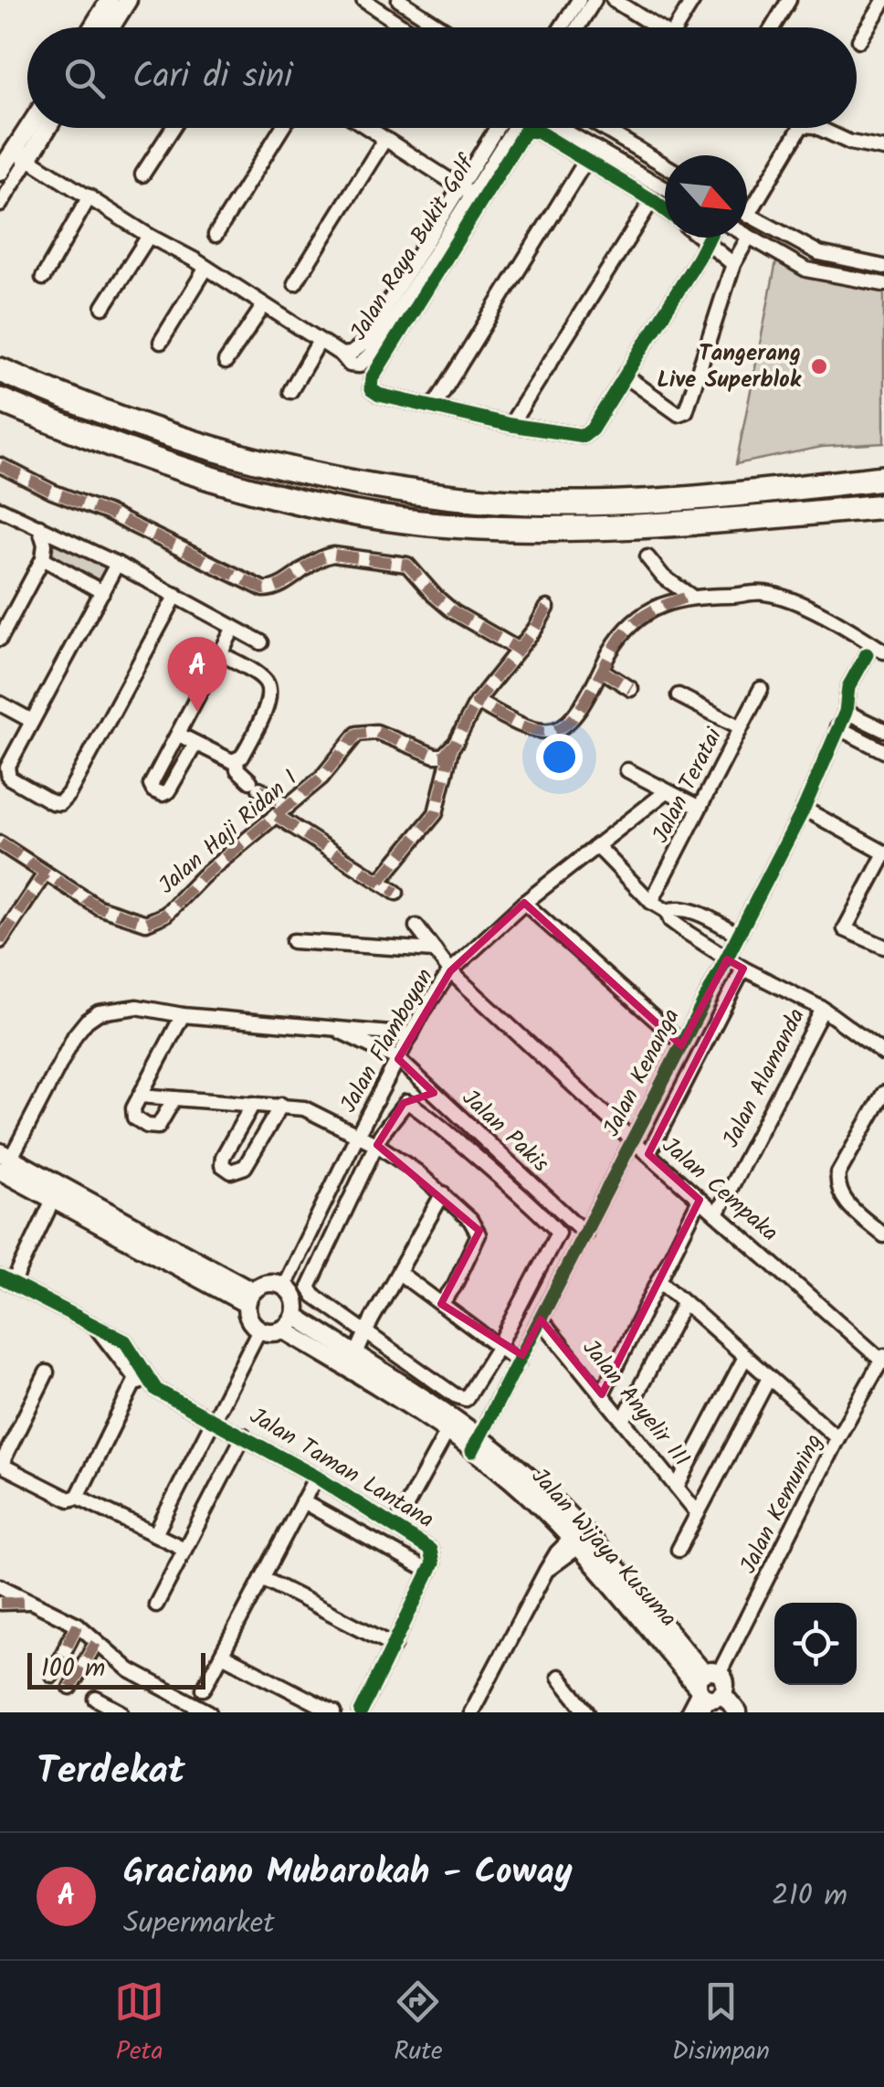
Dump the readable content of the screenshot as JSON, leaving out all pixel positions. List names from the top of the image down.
{
  "streets": {
    "street": [
      "Jalan Raya Bukit Golf",
      "Jalan Teratai",
      "Jalan Haji Ridan I",
      "Jalan Flamboyan",
      "Jalan Kenanga",
      "Jalan Alamanda",
      "Jalan Pakis",
      "Jalan Cempaka",
      "Jalan Anyelir III",
      "Jalan Taman Lantana",
      "Jalan Kemuning",
      "Jalan Wijaya Kusuma"
    ]
  },
  "crossings": [
    ["Jalan Flamboyan", "Jalan Pakis"],
    ["Jalan Flamboyan", "Jalan Cempaka"],
    ["Jalan Flamboyan", "Jalan Wijaya Kusuma"],
    ["Jalan Kenanga", "Jalan Pakis"],
    ["Jalan Kenanga", "Jalan Cempaka"],
    ["Jalan Kenanga", "Jalan Anyelir III"],
    ["Jalan Kenanga", "Jalan Wijaya Kusuma"],
    ["Jalan Alamanda", "Jalan Cempaka"],
    ["Jalan Cempaka", "Jalan Kemuning"],
    ["Jalan Taman Lantana", "Jalan Wijaya Kusuma"],
    ["Jalan Kemuning", "Jalan Wijaya Kusuma"]
  ],
  "places": ["Tangerang Live Superblok"],
  "scale_bar": "100 m",
  "north": "bottom right",
  "page": {
    "search": "Cari di sini",
    "pins": "A",
    "scale": "100 m",
    "heading": "Terdekat",
    "list": [
      {
        "mark": "A",
        "name": "Graciano Mubarokah - Coway",
        "note": "Supermarket",
        "value": "210 m"
      }
    ],
    "nav": ["Peta", "Rute", "Disimpan"]
  }
}
